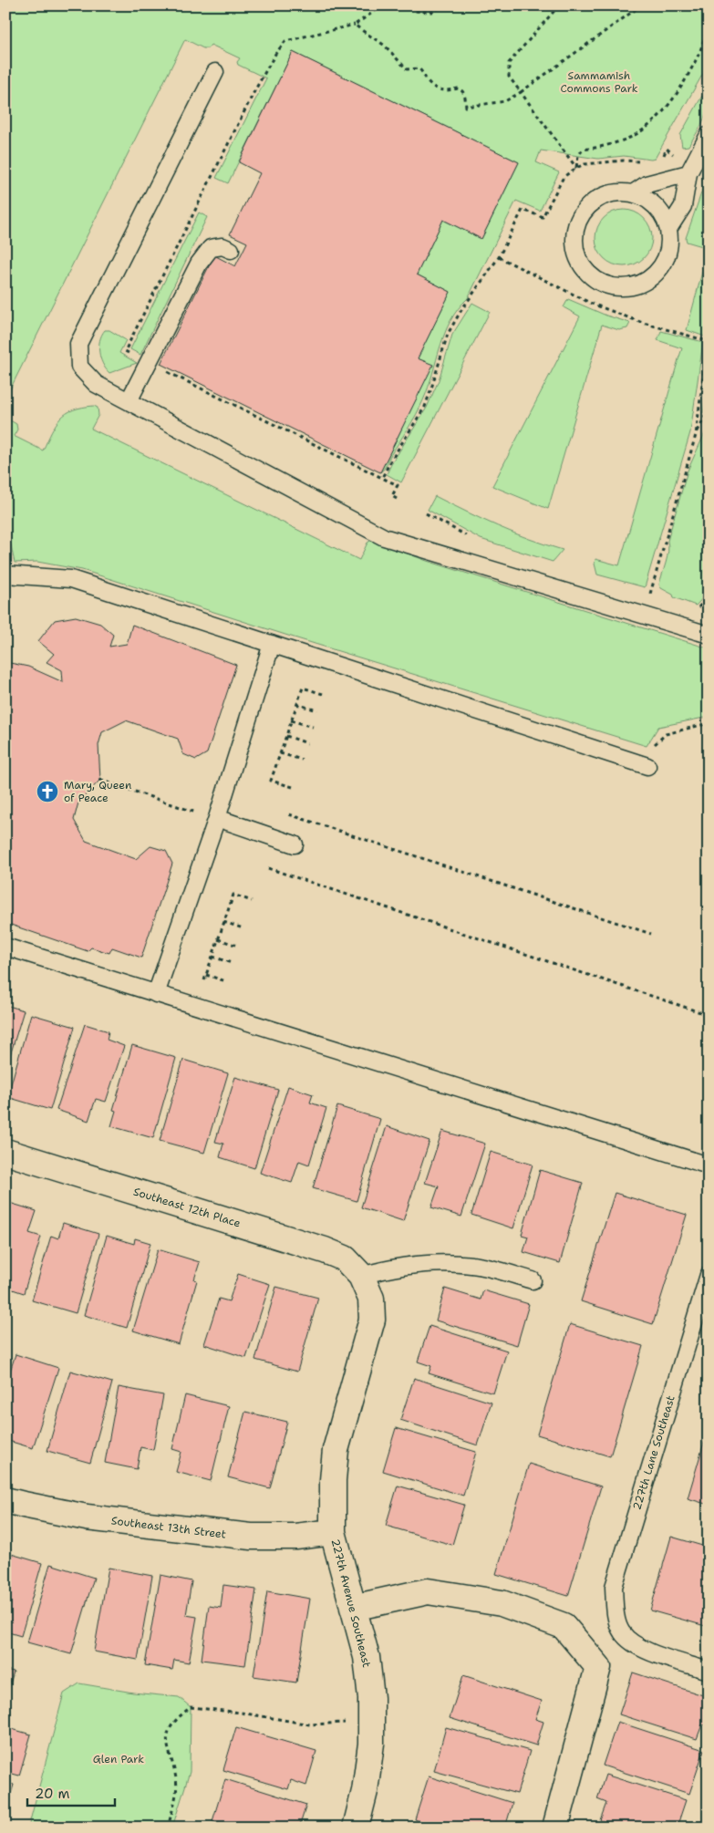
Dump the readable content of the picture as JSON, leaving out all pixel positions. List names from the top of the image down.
{
  "streets": {
    "street": ["Southeast 12th Place", "Southeast 13th Street", "227th Avenue Southeast"],
    "lane": ["227th Lane Southeast"]
  },
  "crossings": [
    ["Southeast 12th Place", "227th Avenue Southeast"],
    ["Southeast 13th Street", "227th Avenue Southeast"]
  ],
  "parks": ["Sammamish Commons Park", "Glen Park"],
  "places": {
    "church": ["Mary, Queen of Peace"]
  },
  "scale_bar": "20 m"
}
